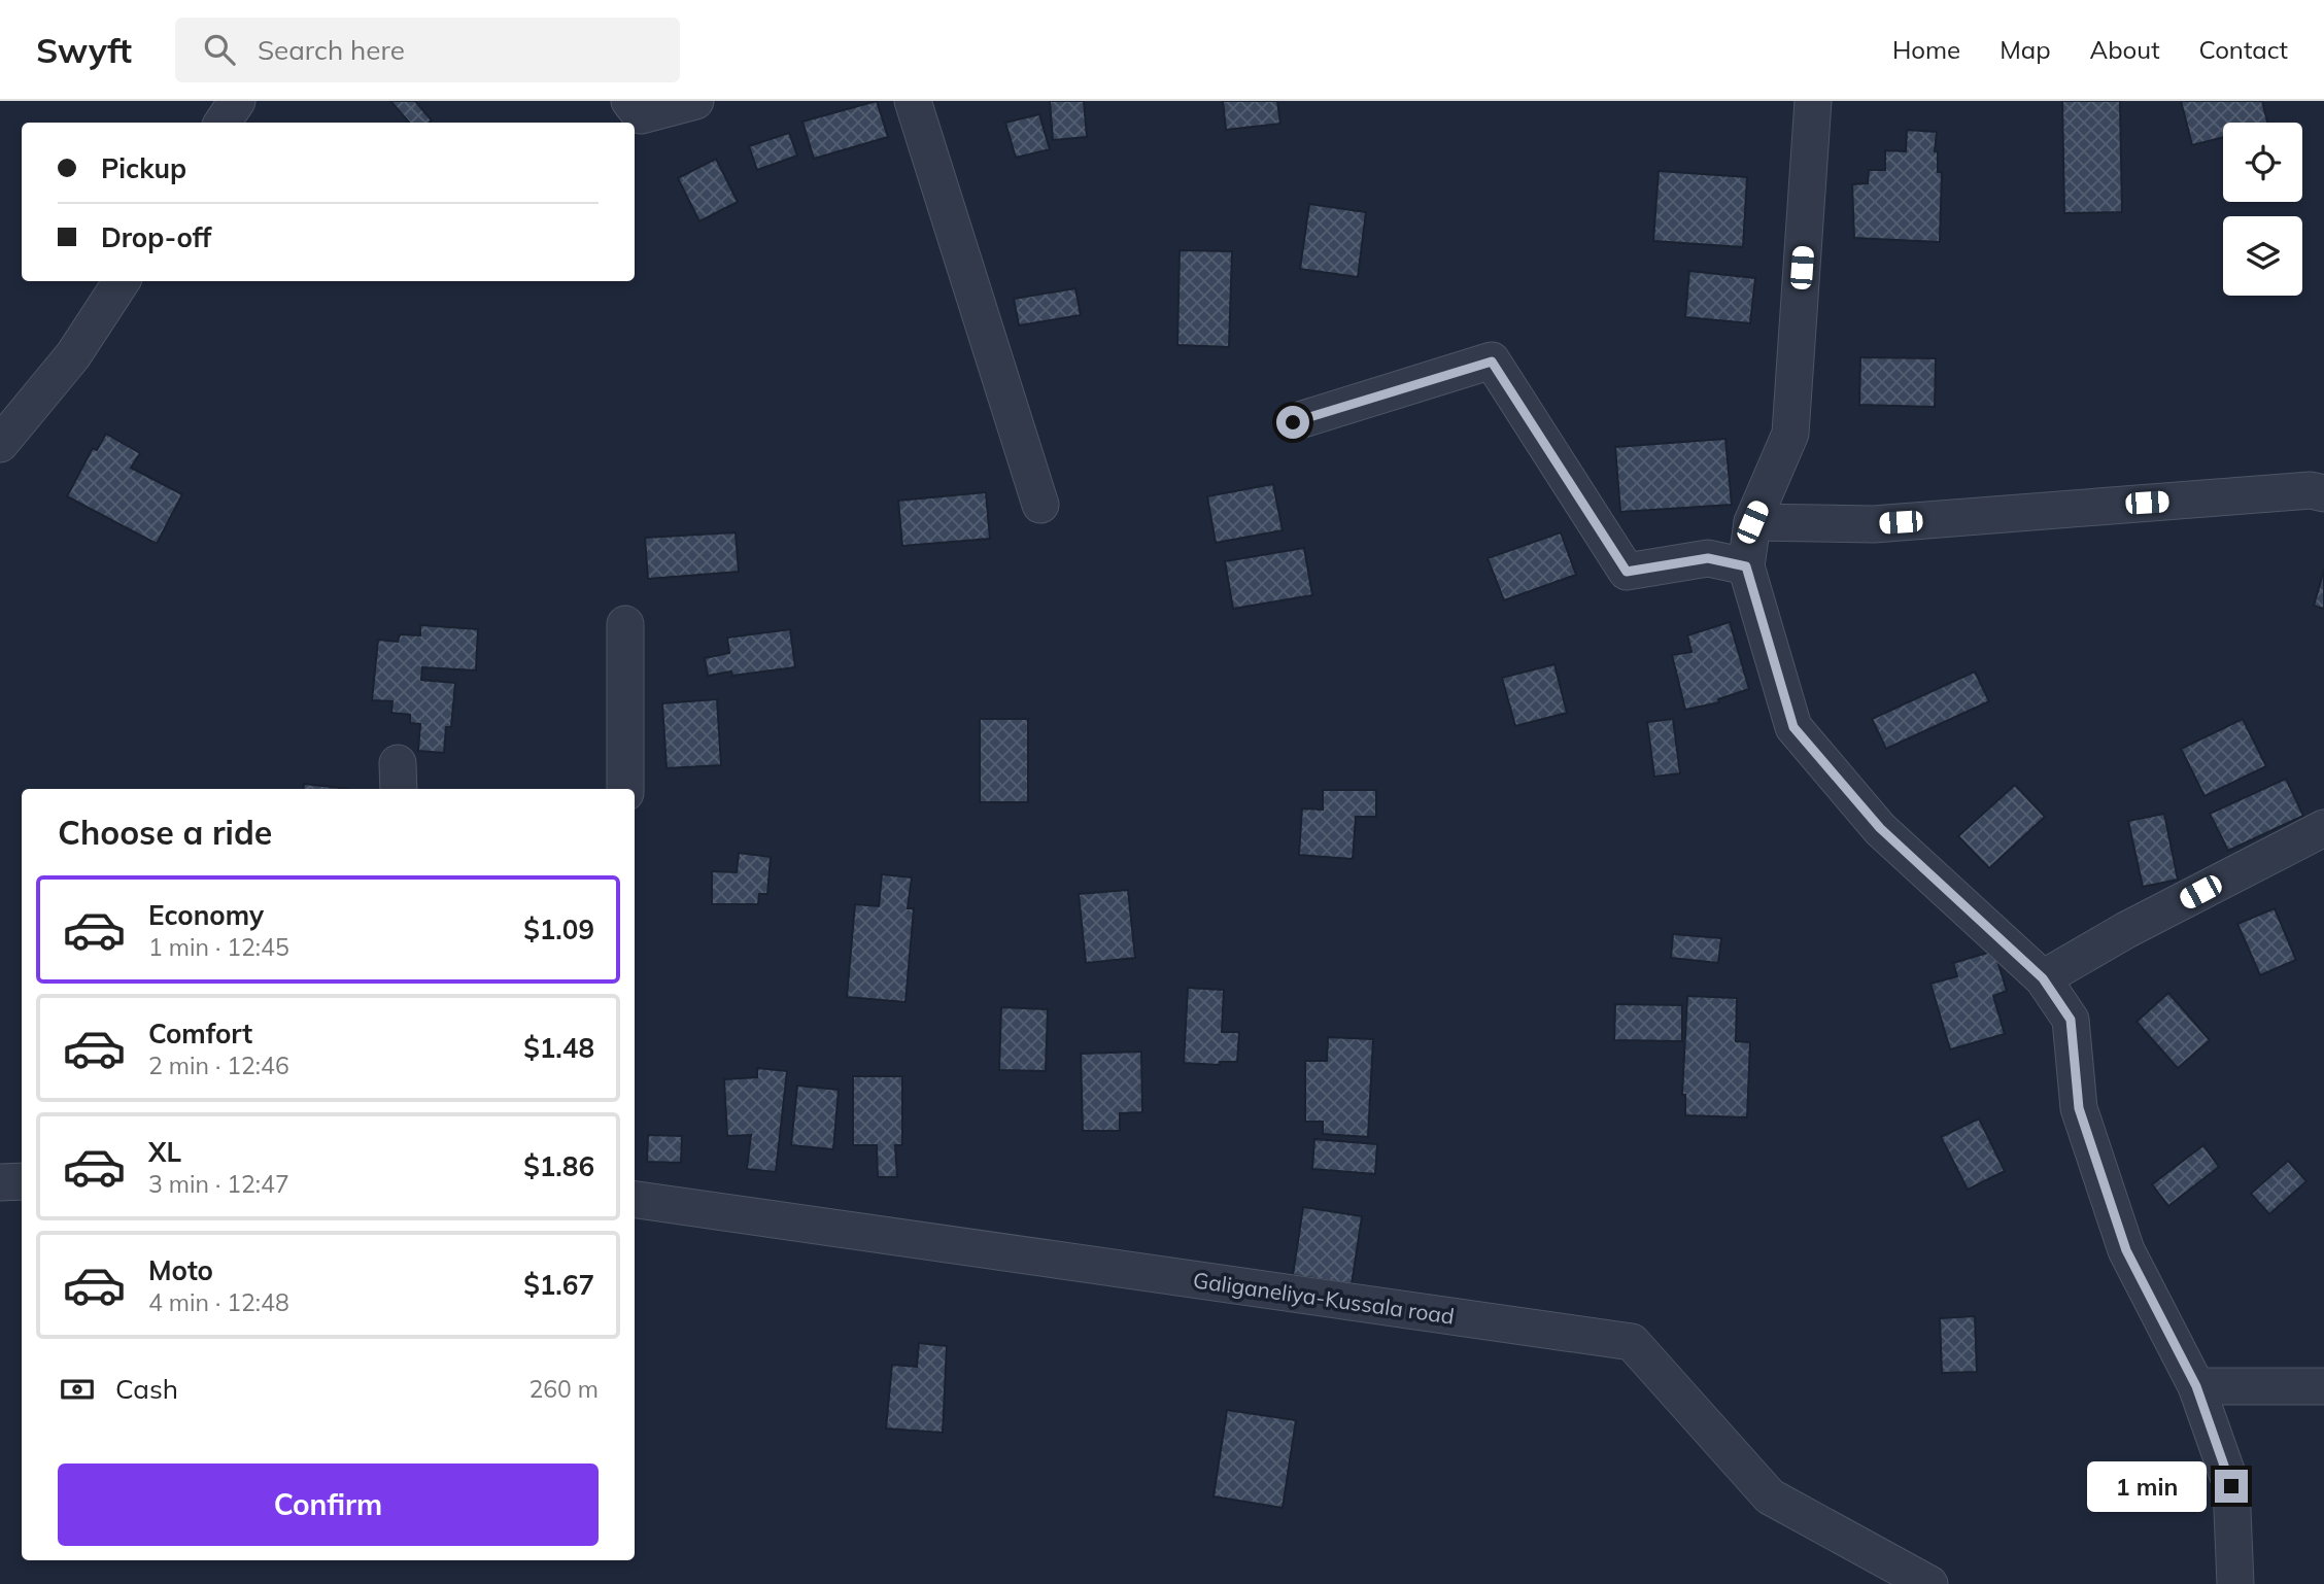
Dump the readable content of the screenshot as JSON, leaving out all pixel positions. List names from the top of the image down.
{
  "streets": {
    "street": ["Galiganeliya-Kussala road"]
  },
  "page": {
    "header": "Swyft",
    "search": "Search here",
    "nav": [
      "Home",
      "Map",
      "About",
      "Contact"
    ],
    "banner": ["Pickup", "Drop-off"],
    "heading": "Choose a ride",
    "list": [
      {
        "name": "Economy",
        "note": "1 min · 12:45",
        "value": "$1.09"
      },
      {
        "name": "Comfort",
        "note": "2 min · 12:46",
        "value": "$1.48"
      },
      {
        "name": "XL",
        "note": "3 min · 12:47",
        "value": "$1.86"
      },
      {
        "name": "Moto",
        "note": "4 min · 12:48",
        "value": "$1.67"
      }
    ],
    "pay": ["Cash", "260 m"],
    "buttons": "Confirm",
    "bubble": "1 min"
  }
}
